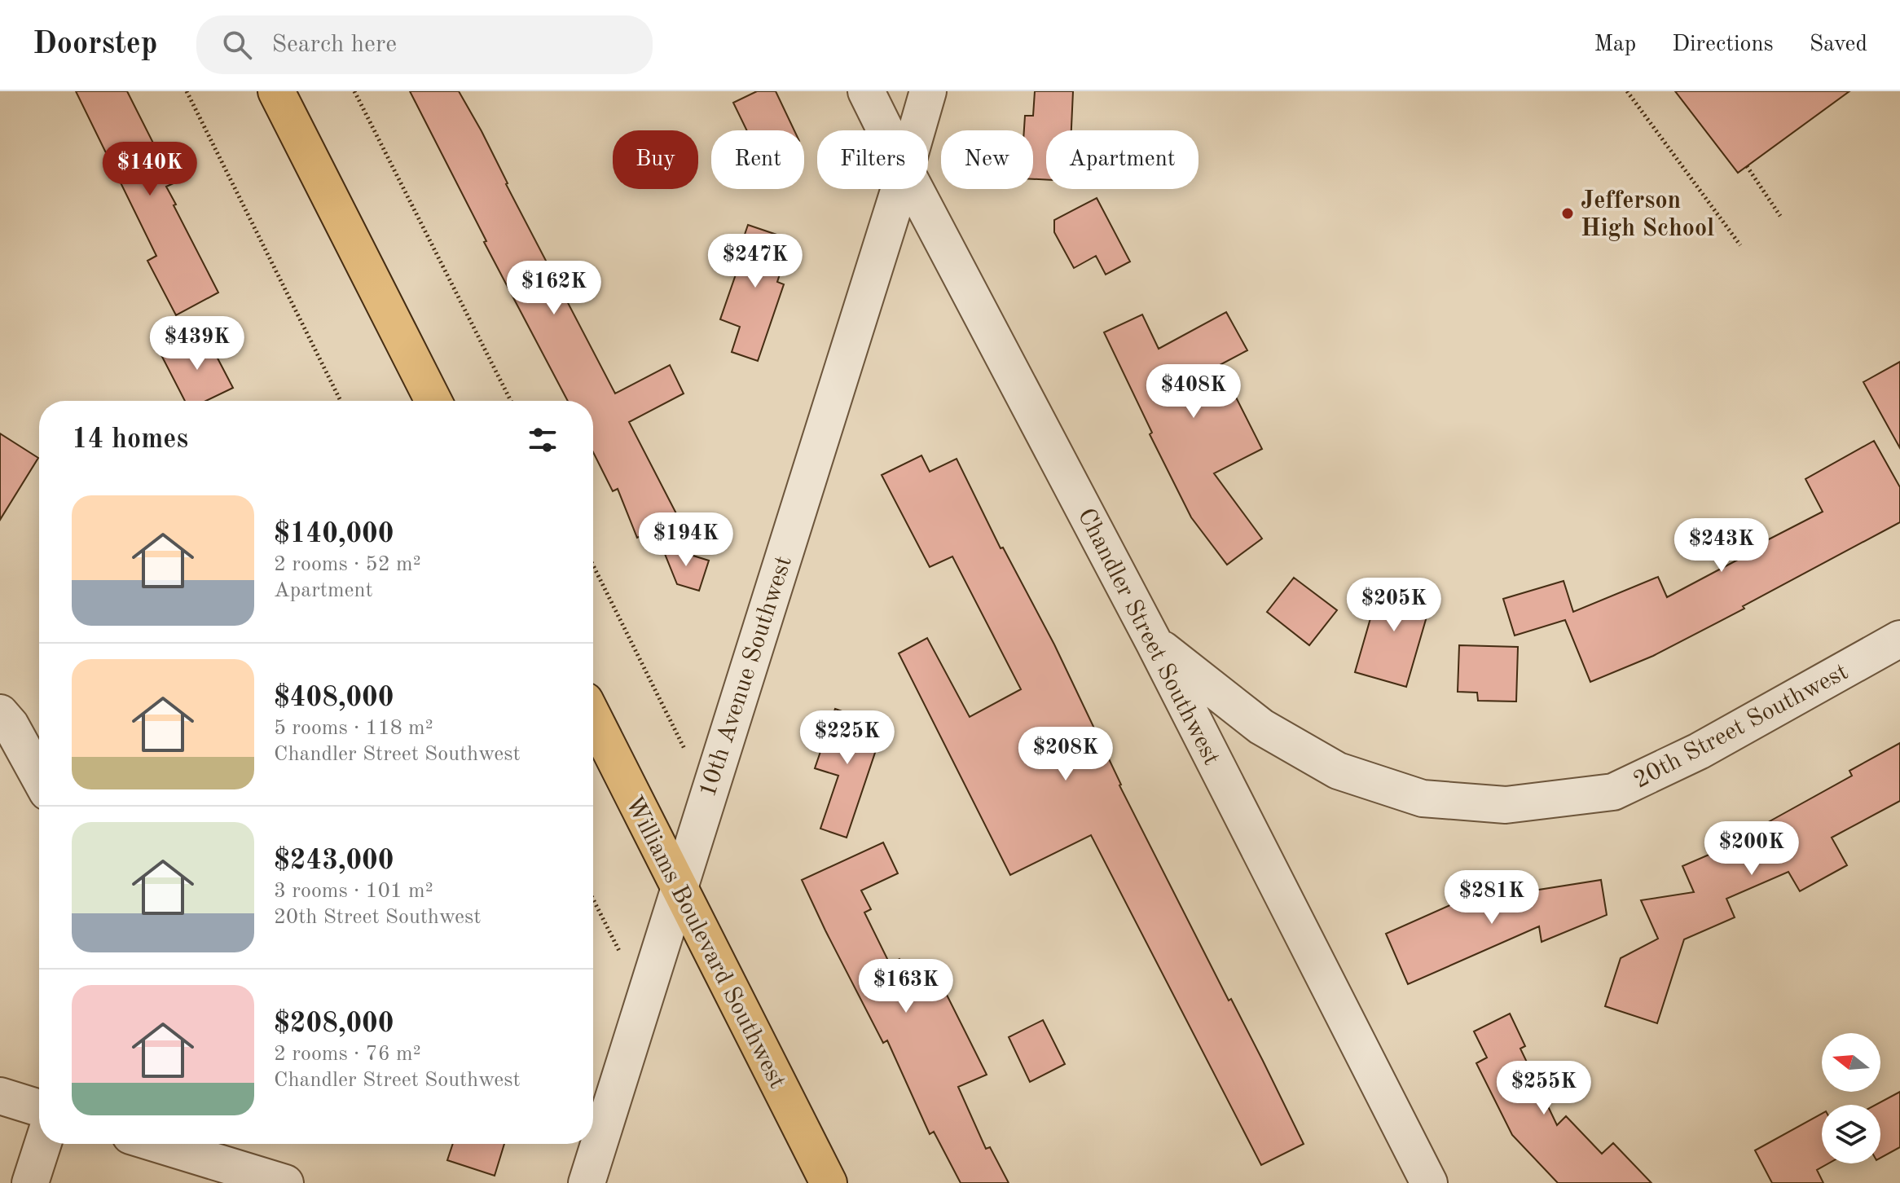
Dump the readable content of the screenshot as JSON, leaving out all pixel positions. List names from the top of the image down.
{
  "streets": {
    "main road": ["Williams Boulevard Southwest"],
    "street": ["Chandler Street Southwest", "10th Avenue Southwest", "20th Street Southwest"]
  },
  "crossings": [
    ["Chandler Street Southwest", "20th Street Southwest"],
    ["10th Avenue Southwest", "Williams Boulevard Southwest"]
  ],
  "places": ["Jefferson High School"],
  "north": "left",
  "page": {
    "header": "Doorstep",
    "search": "Search here",
    "nav": ["Map", "Directions", "Saved"],
    "chip": [
      "Buy",
      "Rent",
      "Filters",
      "New",
      "Apartment"
    ],
    "price": [
      "$140K",
      "$247K",
      "$162K",
      "$439K",
      "$408K",
      "$194K",
      "$243K",
      "$205K",
      "$225K",
      "$208K",
      "$200K",
      "$281K",
      "$163K",
      "$255K"
    ],
    "heading": "14 homes",
    "list": [
      {
        "name": "$140,000",
        "note": "2 rooms · 52 m² · Apartment"
      },
      {
        "name": "$408,000",
        "note": "5 rooms · 118 m² · Chandler Street Southwest"
      },
      {
        "name": "$243,000",
        "note": "3 rooms · 101 m² · 20th Street Southwest"
      },
      {
        "name": "$208,000",
        "note": "2 rooms · 76 m² · Chandler Street Southwest"
      }
    ]
  }
}
